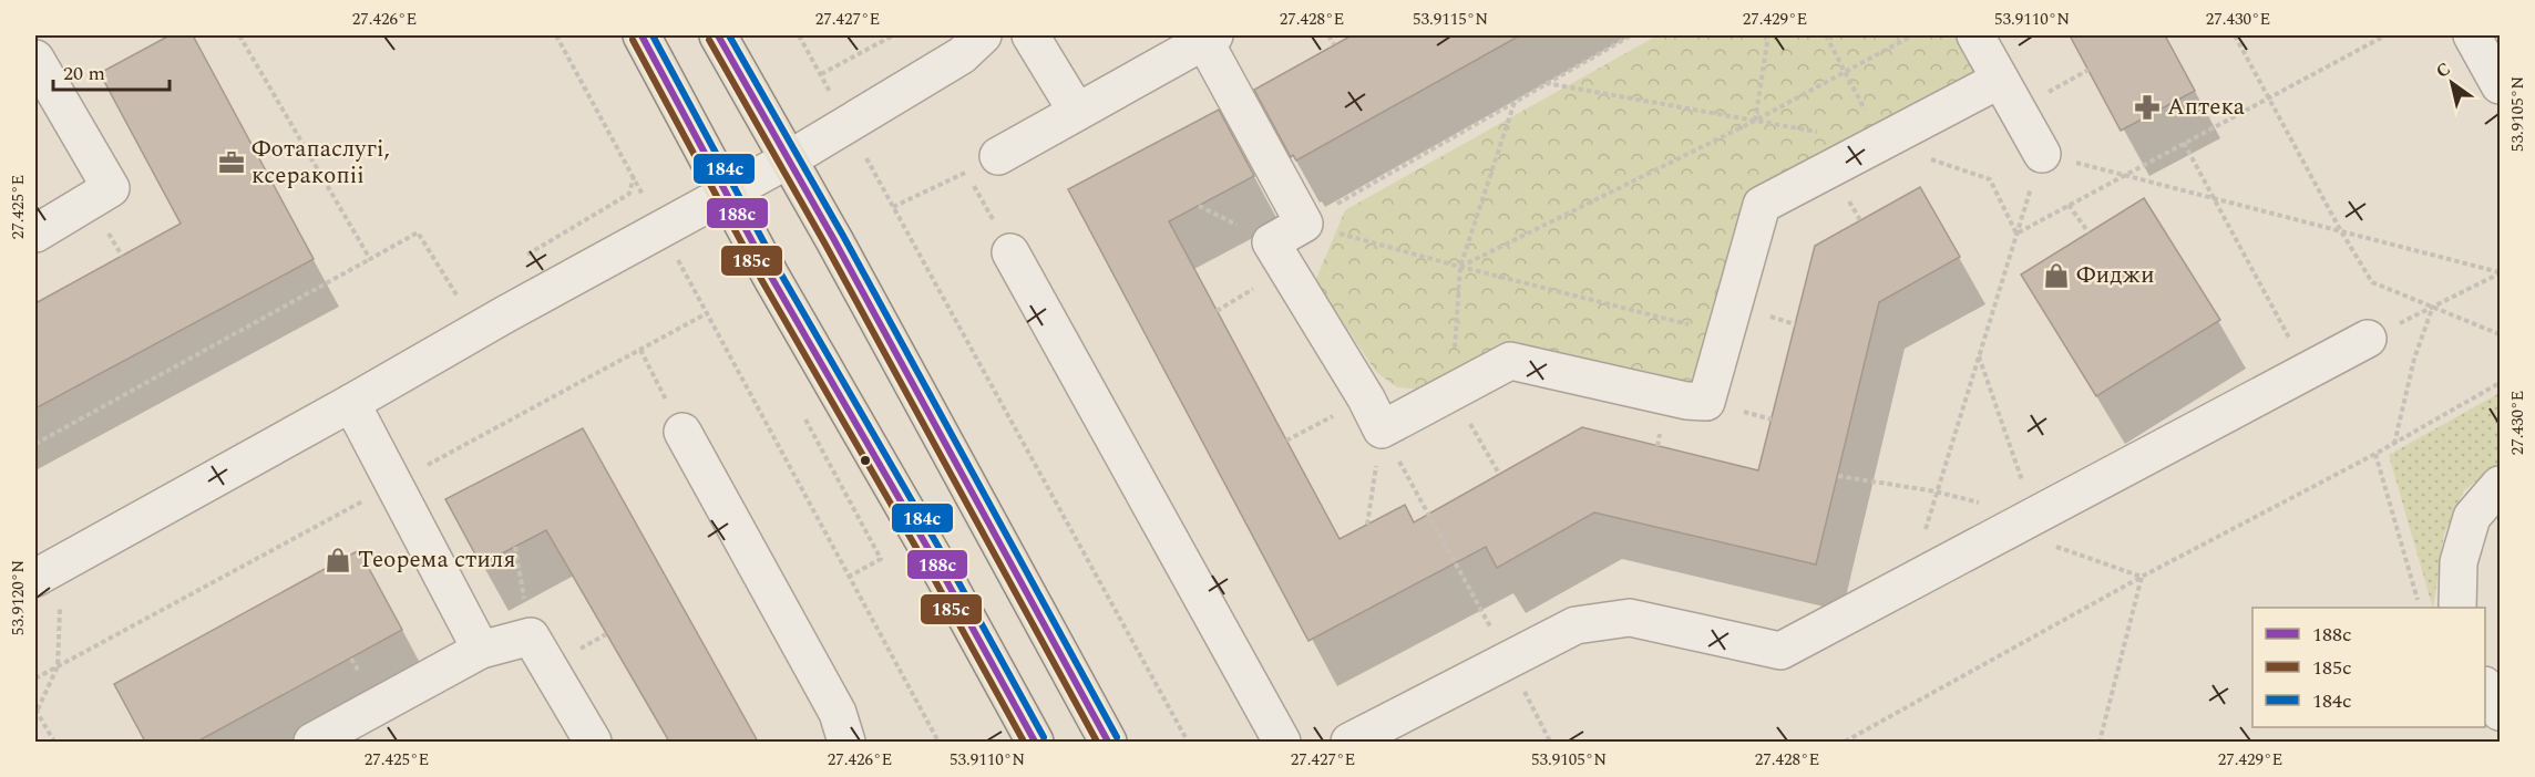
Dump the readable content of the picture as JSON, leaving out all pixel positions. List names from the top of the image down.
{
  "places": {
    "pharmacy": ["Аптека"],
    "office": ["Фотапаслугі, ксеракопіі"],
    "shop": ["Фиджи", "Теорема стиля"]
  },
  "lines": ["transit line 188с", "transit line 184с", "transit line 185с"],
  "legend": ["188с", "185с", "184с"],
  "scale_bar": "20 m",
  "north": "top left",
  "coordinates": [
    "27.426°E",
    "27.427°E",
    "27.428°E",
    "53.9115°N",
    "27.429°E",
    "53.9110°N",
    "27.430°E",
    "53.9105°N",
    "27.425°E",
    "53.9120°N"
  ]
}
